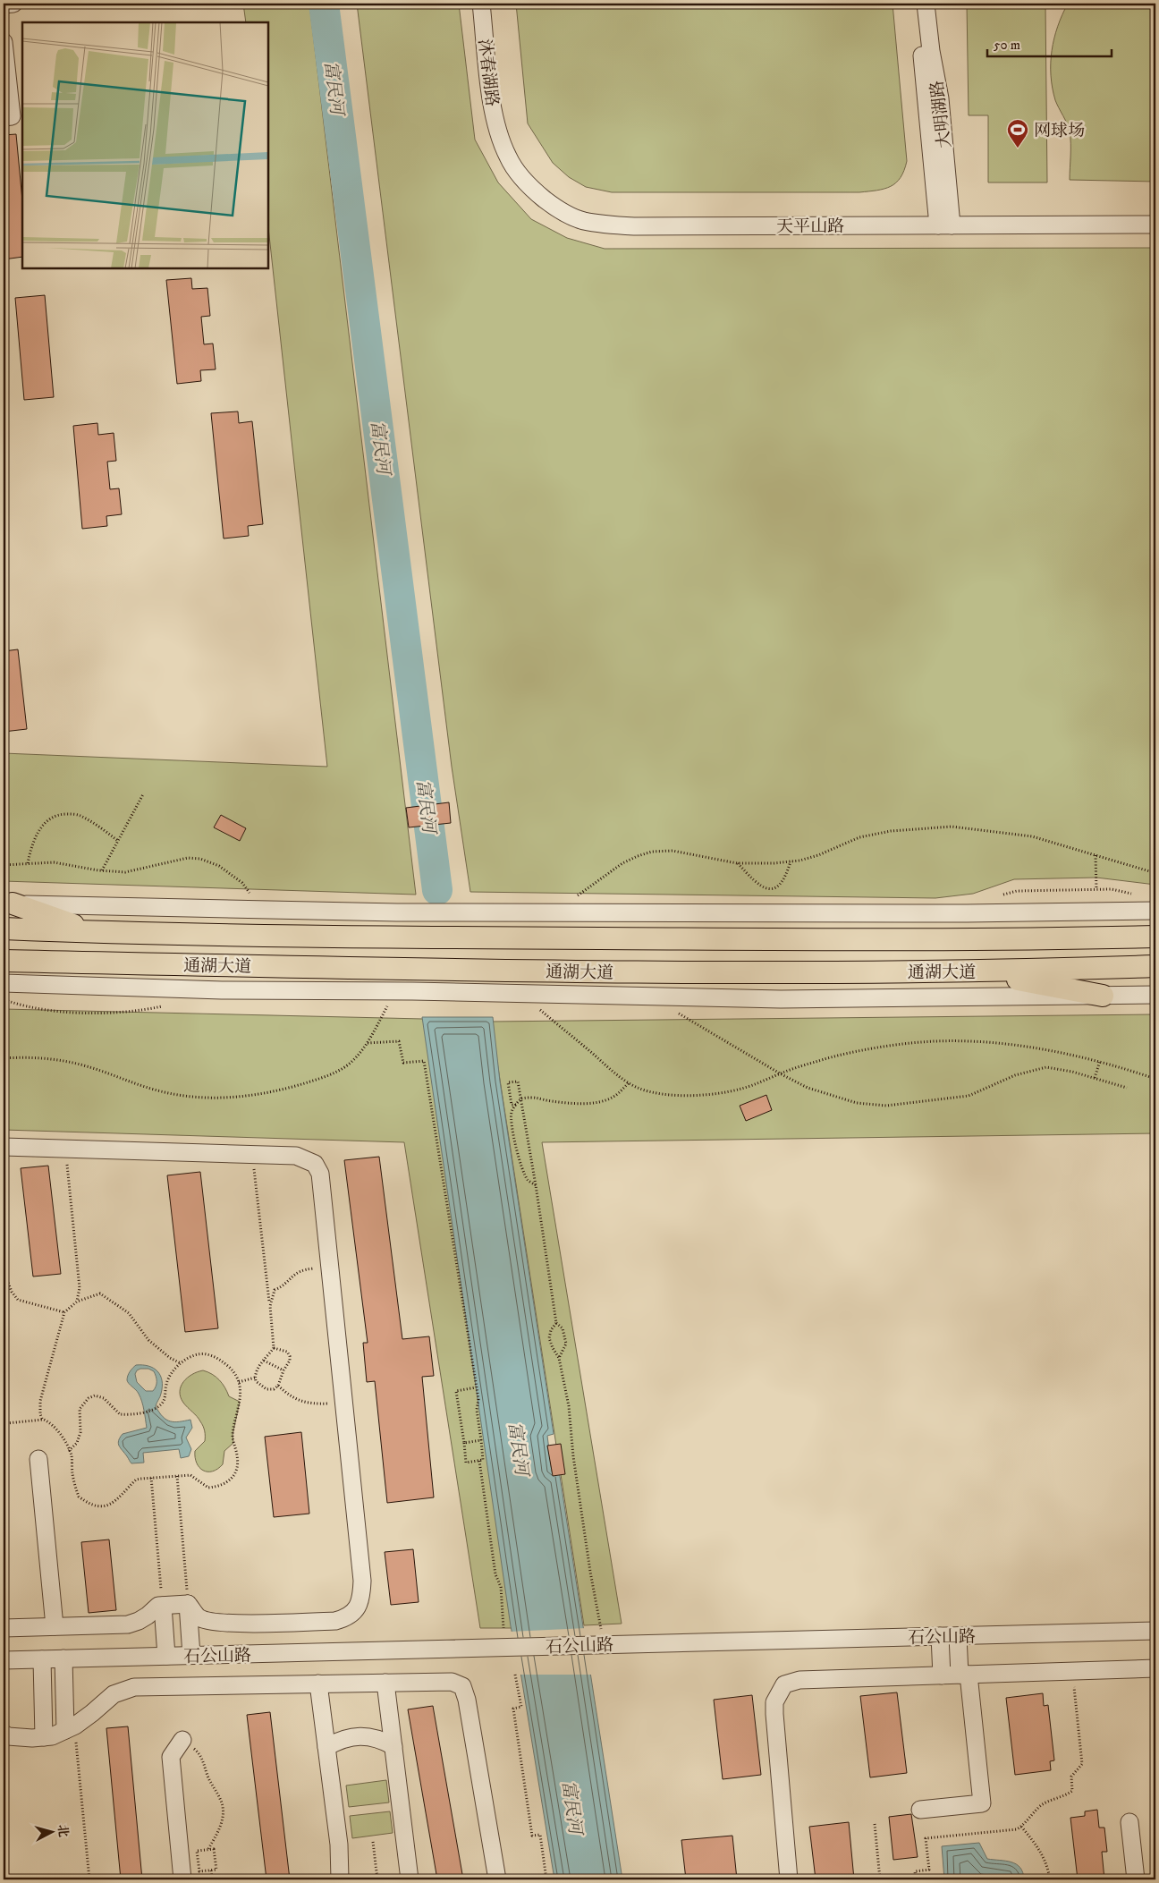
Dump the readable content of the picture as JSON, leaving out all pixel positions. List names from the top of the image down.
{
  "streets": {
    "main road": ["通湖大道"],
    "street": [
      "沐春湖路",
      "大明湖路",
      "天平山路",
      "石公山路"
    ]
  },
  "crossings": [
    ["沐春湖路", "天平山路"],
    ["大明湖路", "天平山路"]
  ],
  "water": ["富民河"],
  "places": {
    "sports": ["网球场"]
  },
  "scale_bar": "50 m",
  "north": "right"
}
